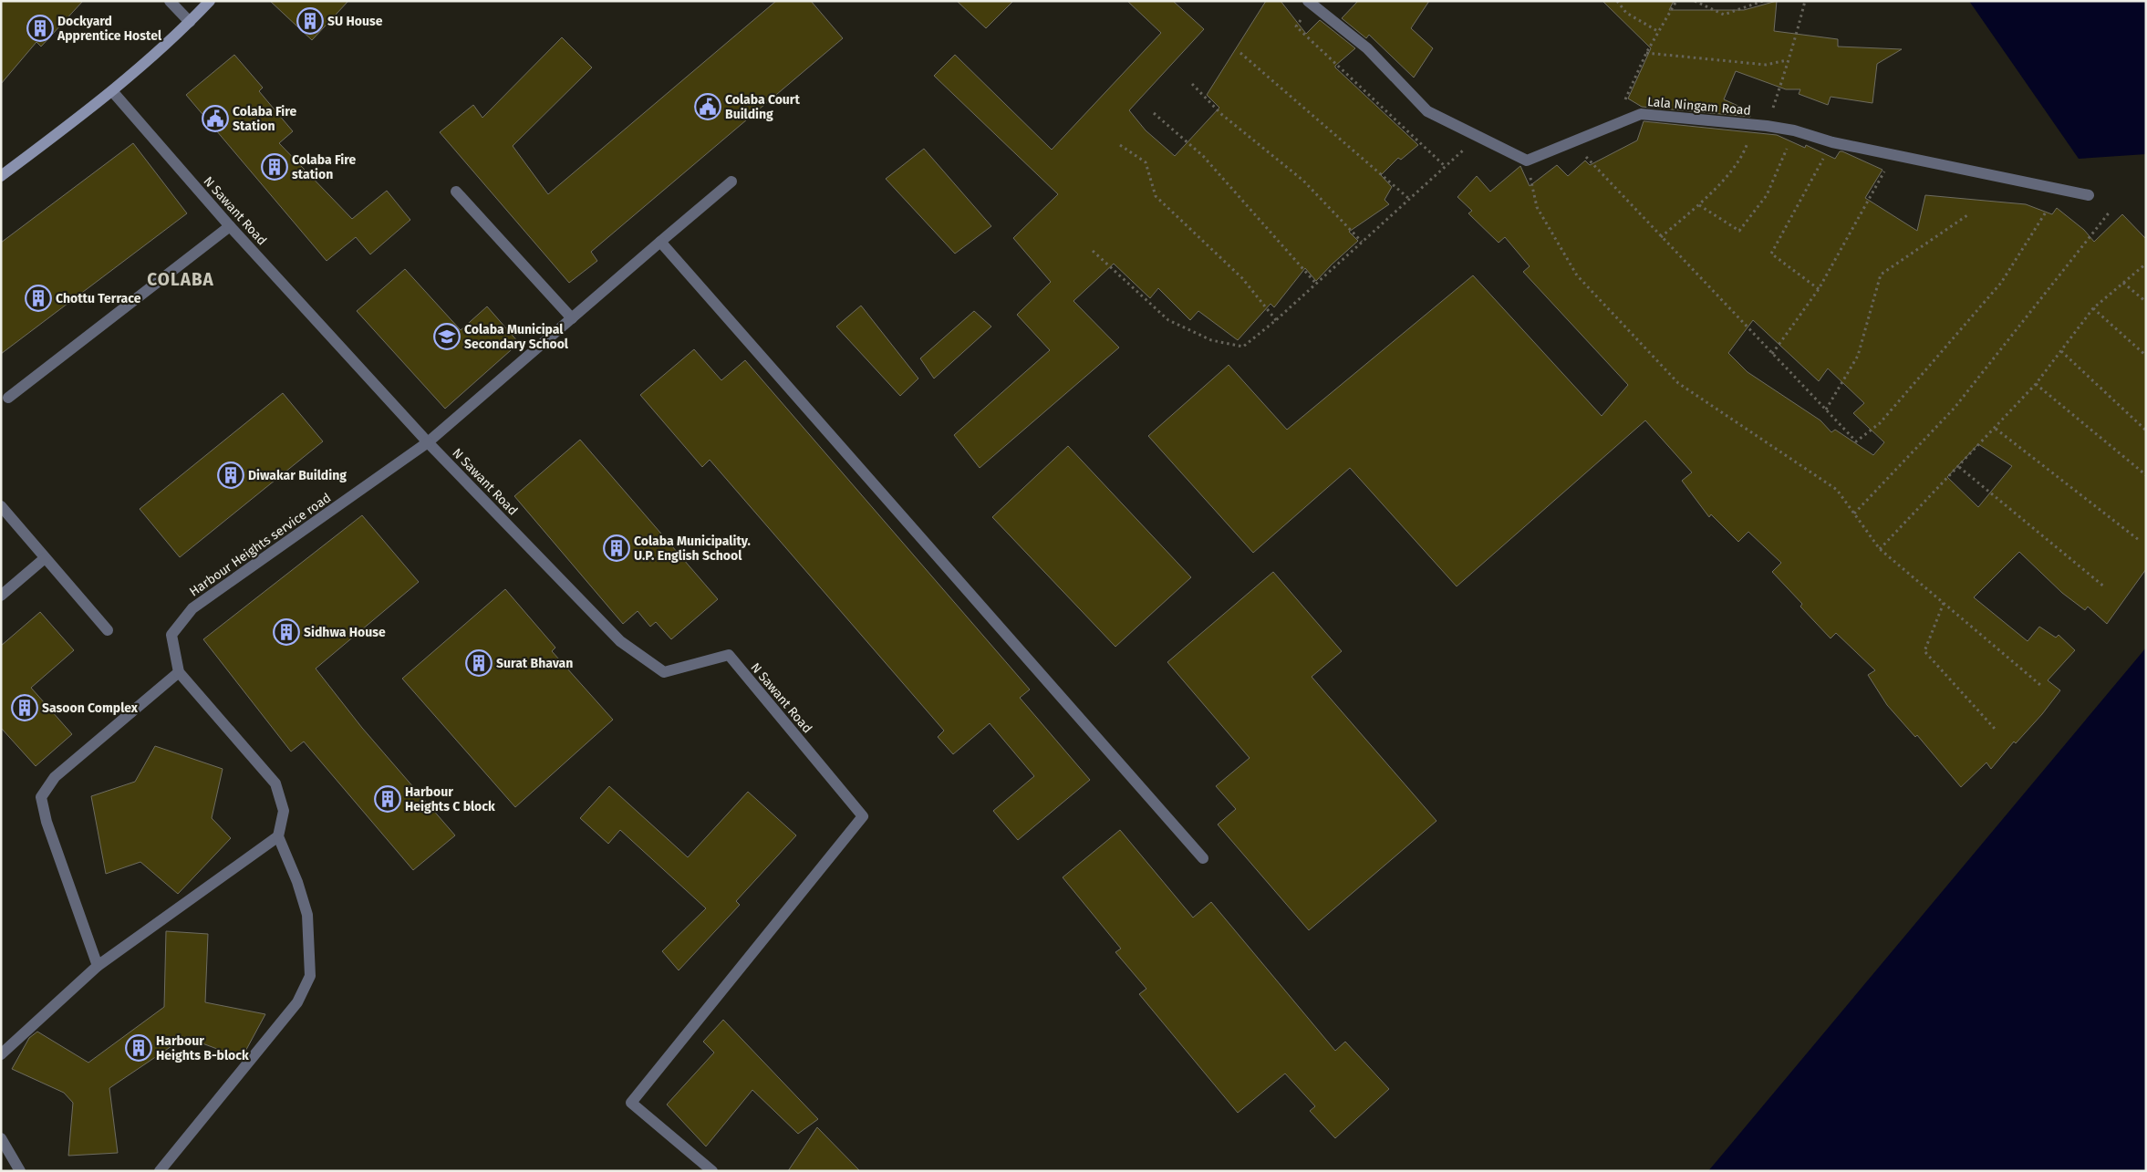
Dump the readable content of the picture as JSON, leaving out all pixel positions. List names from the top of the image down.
{
  "streets": {
    "street": ["Lala Ningam Road", "N Sawant Road", "Harbour Heights service road"]
  },
  "crossings": [
    ["N Sawant Road", "Harbour Heights service road"]
  ],
  "districts": ["COLABA"],
  "places": {
    "building": [
      "SU House",
      "Dockyard Apprentice Hostel",
      "Colaba Fire station",
      "Chottu Terrace",
      "Diwakar Building",
      "Colaba Municipality. U.P. English School",
      "Sidhwa House",
      "Surat Bhavan",
      "Sasoon Complex",
      "Harbour Heights C block",
      "Harbour Heights B-block"
    ],
    "public building": ["Colaba Court Building", "Colaba Fire Station"],
    "school or university": ["Colaba Municipal Secondary School"]
  }
}
